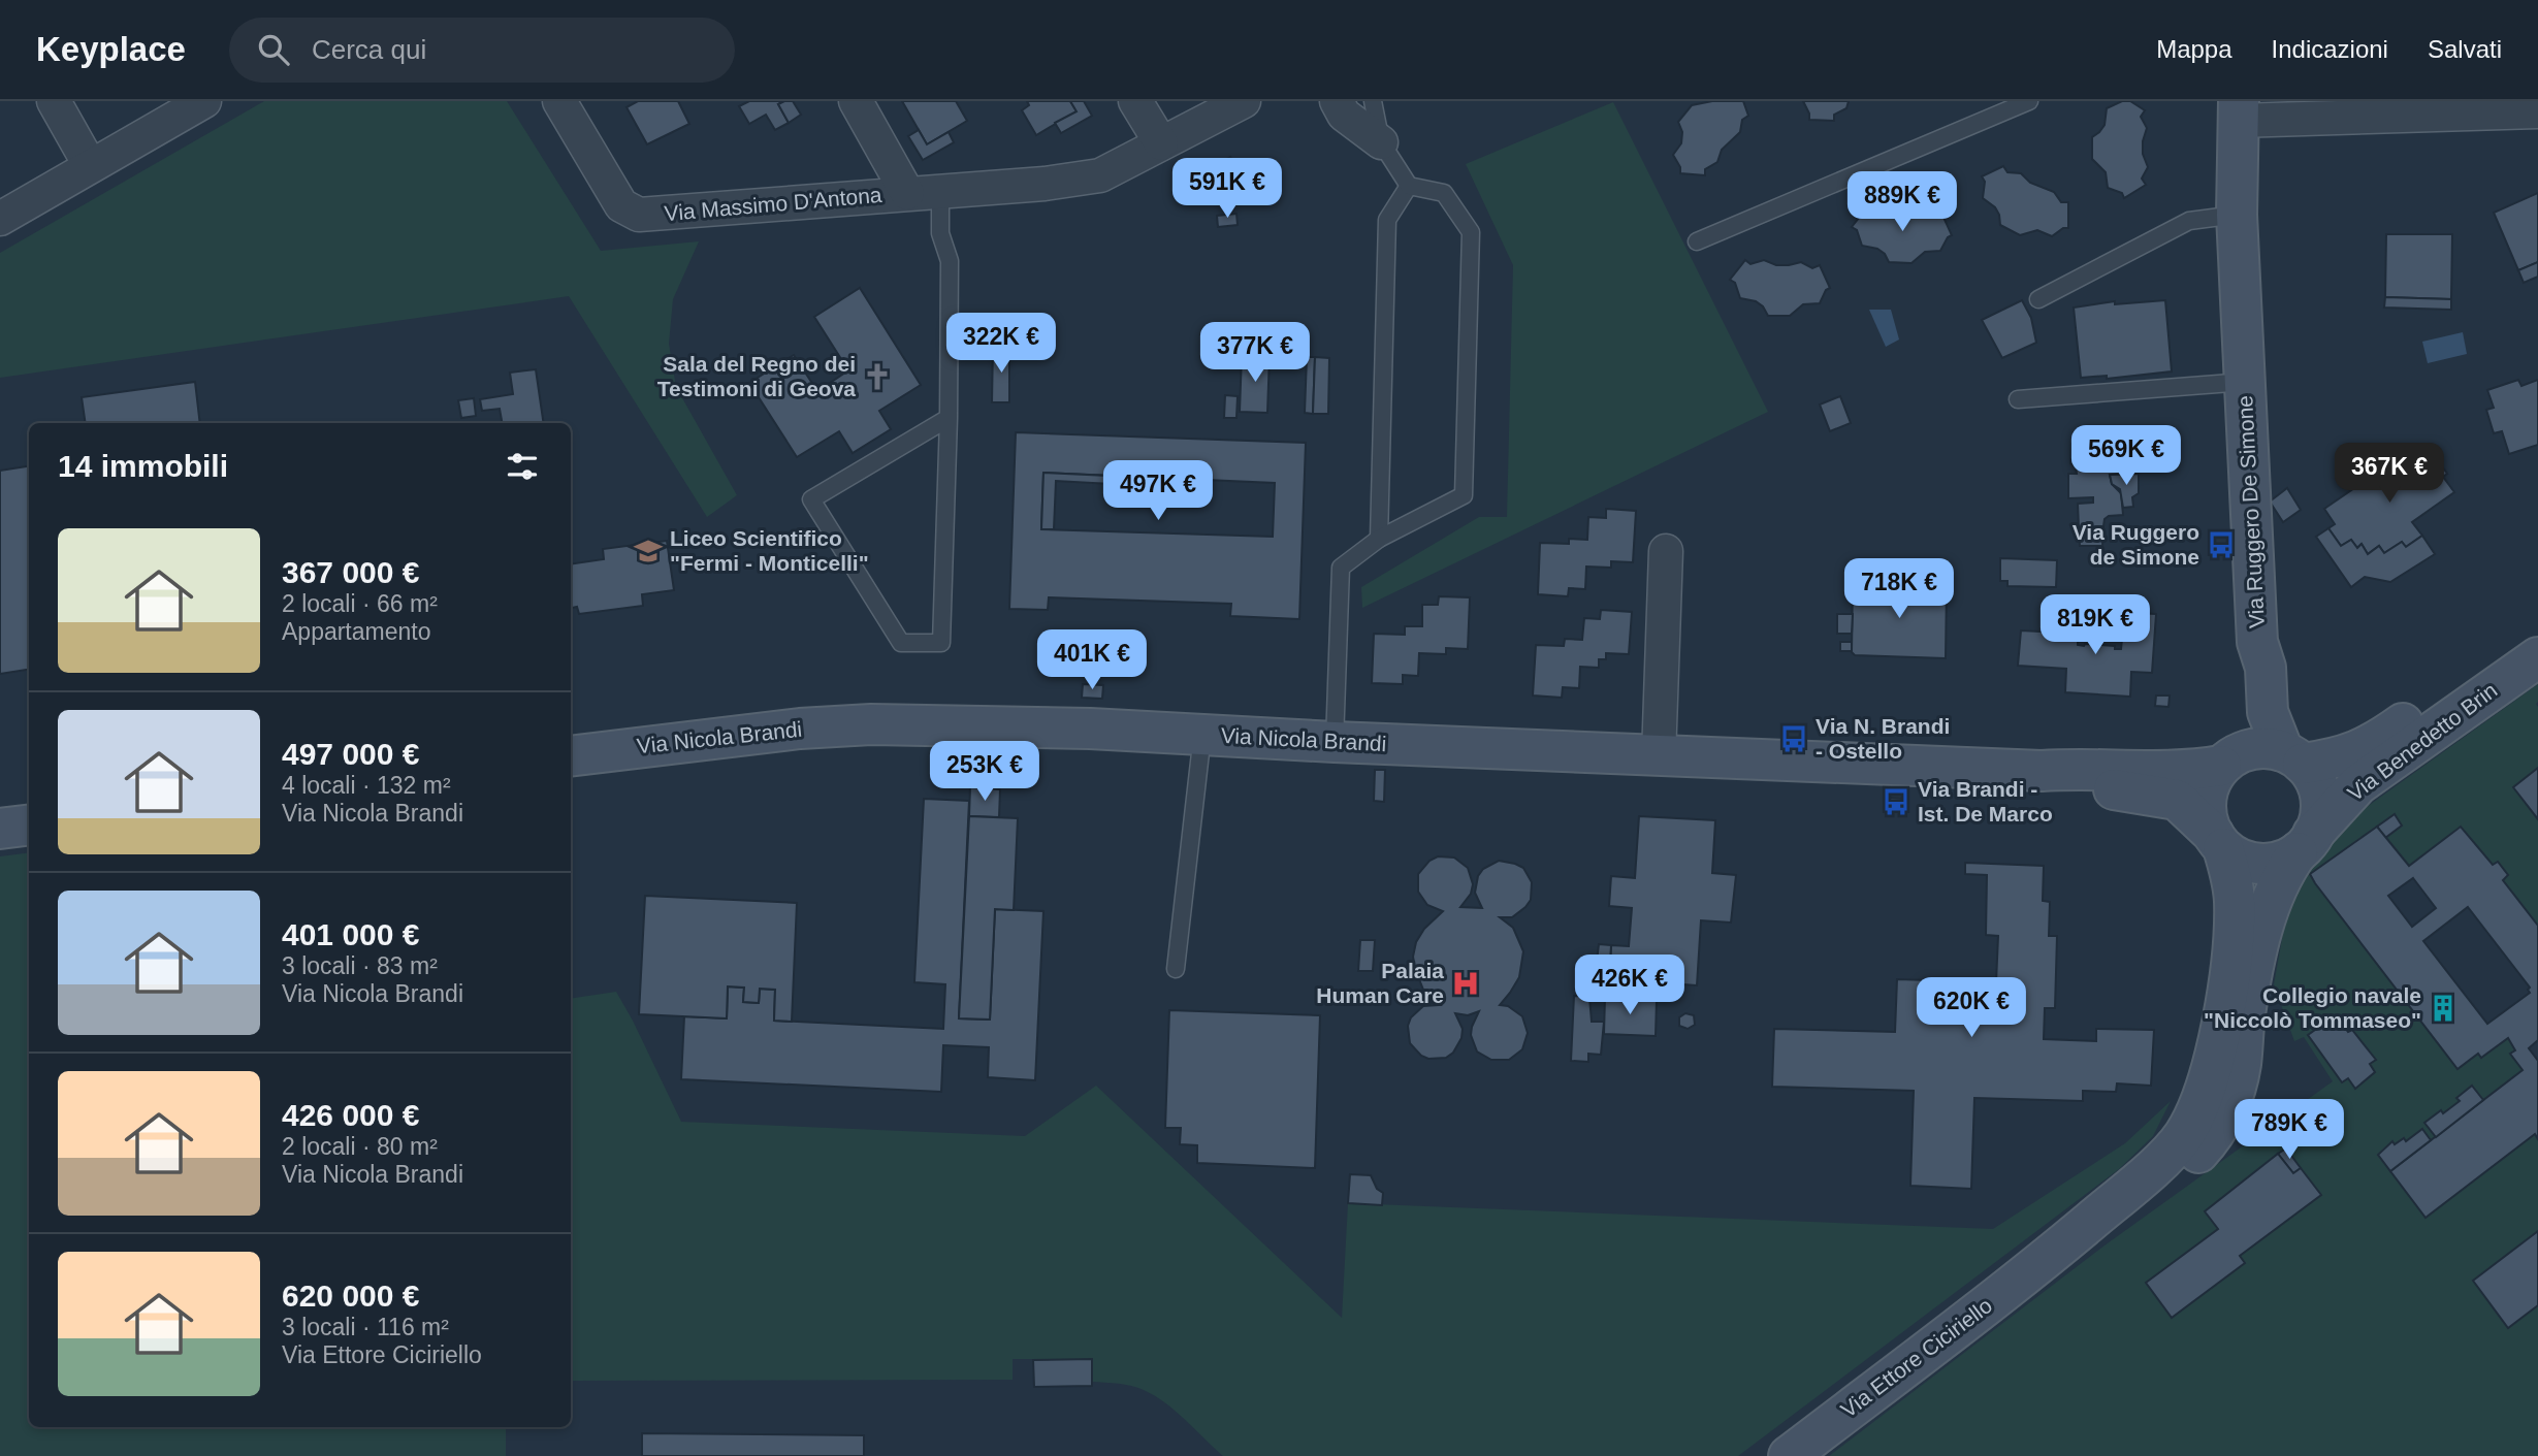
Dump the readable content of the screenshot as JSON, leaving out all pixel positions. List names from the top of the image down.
{
  "streets": {
    "street": [
      "Via Massimo D'Antona",
      "Via Ruggero De Simone",
      "Via Nicola Brandi",
      "Via Benedetto Brin",
      "Via Ettore Ciciriello"
    ]
  },
  "crossings": [
    ["Via Ruggero De Simone", "Via Nicola Brandi"],
    ["Via Ruggero De Simone", "Via Benedetto Brin"],
    ["Via Ruggero De Simone", "Via Ettore Ciciriello"],
    ["Via Nicola Brandi", "Via Benedetto Brin"],
    ["Via Nicola Brandi", "Via Ettore Ciciriello"],
    ["Via Benedetto Brin", "Via Ettore Ciciriello"]
  ],
  "places": {
    "church": ["Sala del Regno dei Testimoni di Geova"],
    "bus stop": ["Via Ruggero de Simone", "Via N. Brandi - Ostello", "Via Brandi - Ist. De Marco"],
    "school or university": ["Liceo Scientifico \"Fermi - Monticelli\""],
    "hospital": ["Palaia Human Care"],
    "building": ["Collegio navale \"Niccolò Tommaseo\""]
  },
  "page": {
    "header": "Keyplace",
    "search": "Cerca qui",
    "nav": ["Mappa", "Indicazioni", "Salvati"],
    "price": [
      "591K €",
      "889K €",
      "322K €",
      "377K €",
      "569K €",
      "367K €",
      "497K €",
      "718K €",
      "819K €",
      "401K €",
      "253K €",
      "426K €",
      "620K €",
      "789K €"
    ],
    "heading": "14 immobili",
    "list": [
      {
        "name": "367 000 €",
        "note": "2 locali · 66 m² · Appartamento"
      },
      {
        "name": "497 000 €",
        "note": "4 locali · 132 m² · Via Nicola Brandi"
      },
      {
        "name": "401 000 €",
        "note": "3 locali · 83 m² · Via Nicola Brandi"
      },
      {
        "name": "426 000 €",
        "note": "2 locali · 80 m² · Via Nicola Brandi"
      },
      {
        "name": "620 000 €",
        "note": "3 locali · 116 m² · Via Ettore Ciciriello"
      }
    ]
  }
}
